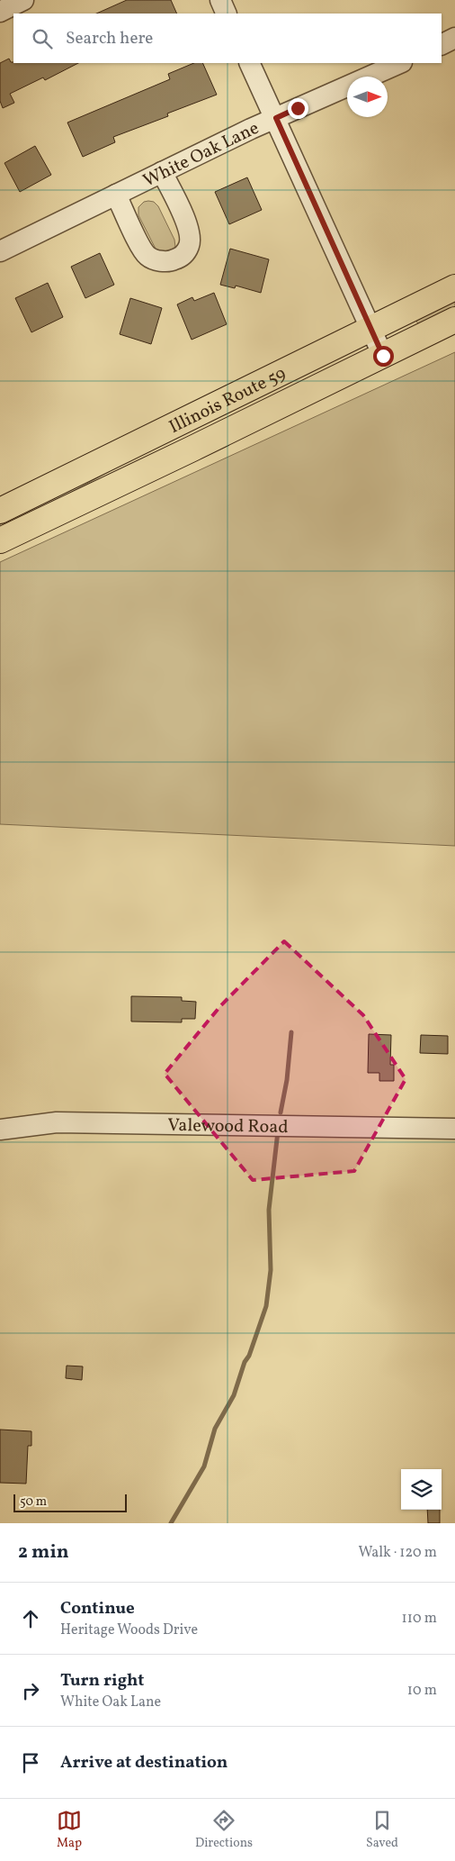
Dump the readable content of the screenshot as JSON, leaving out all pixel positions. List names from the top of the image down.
{
  "streets": {
    "main road": ["Illinois Route 59"],
    "street": ["White Oak Lane", "Valewood Road"]
  },
  "scale_bar": "50 m",
  "north": "right",
  "page": {
    "search": "Search here",
    "scale": "50 m",
    "heading": ["2 min", "Walk · 120 m"],
    "list": [
      ["Continue", "Heritage Woods Drive", "110 m"],
      ["Turn right", "White Oak Lane", "10 m"],
      "Arrive at destination"
    ],
    "nav": ["Map", "Directions", "Saved"]
  }
}
